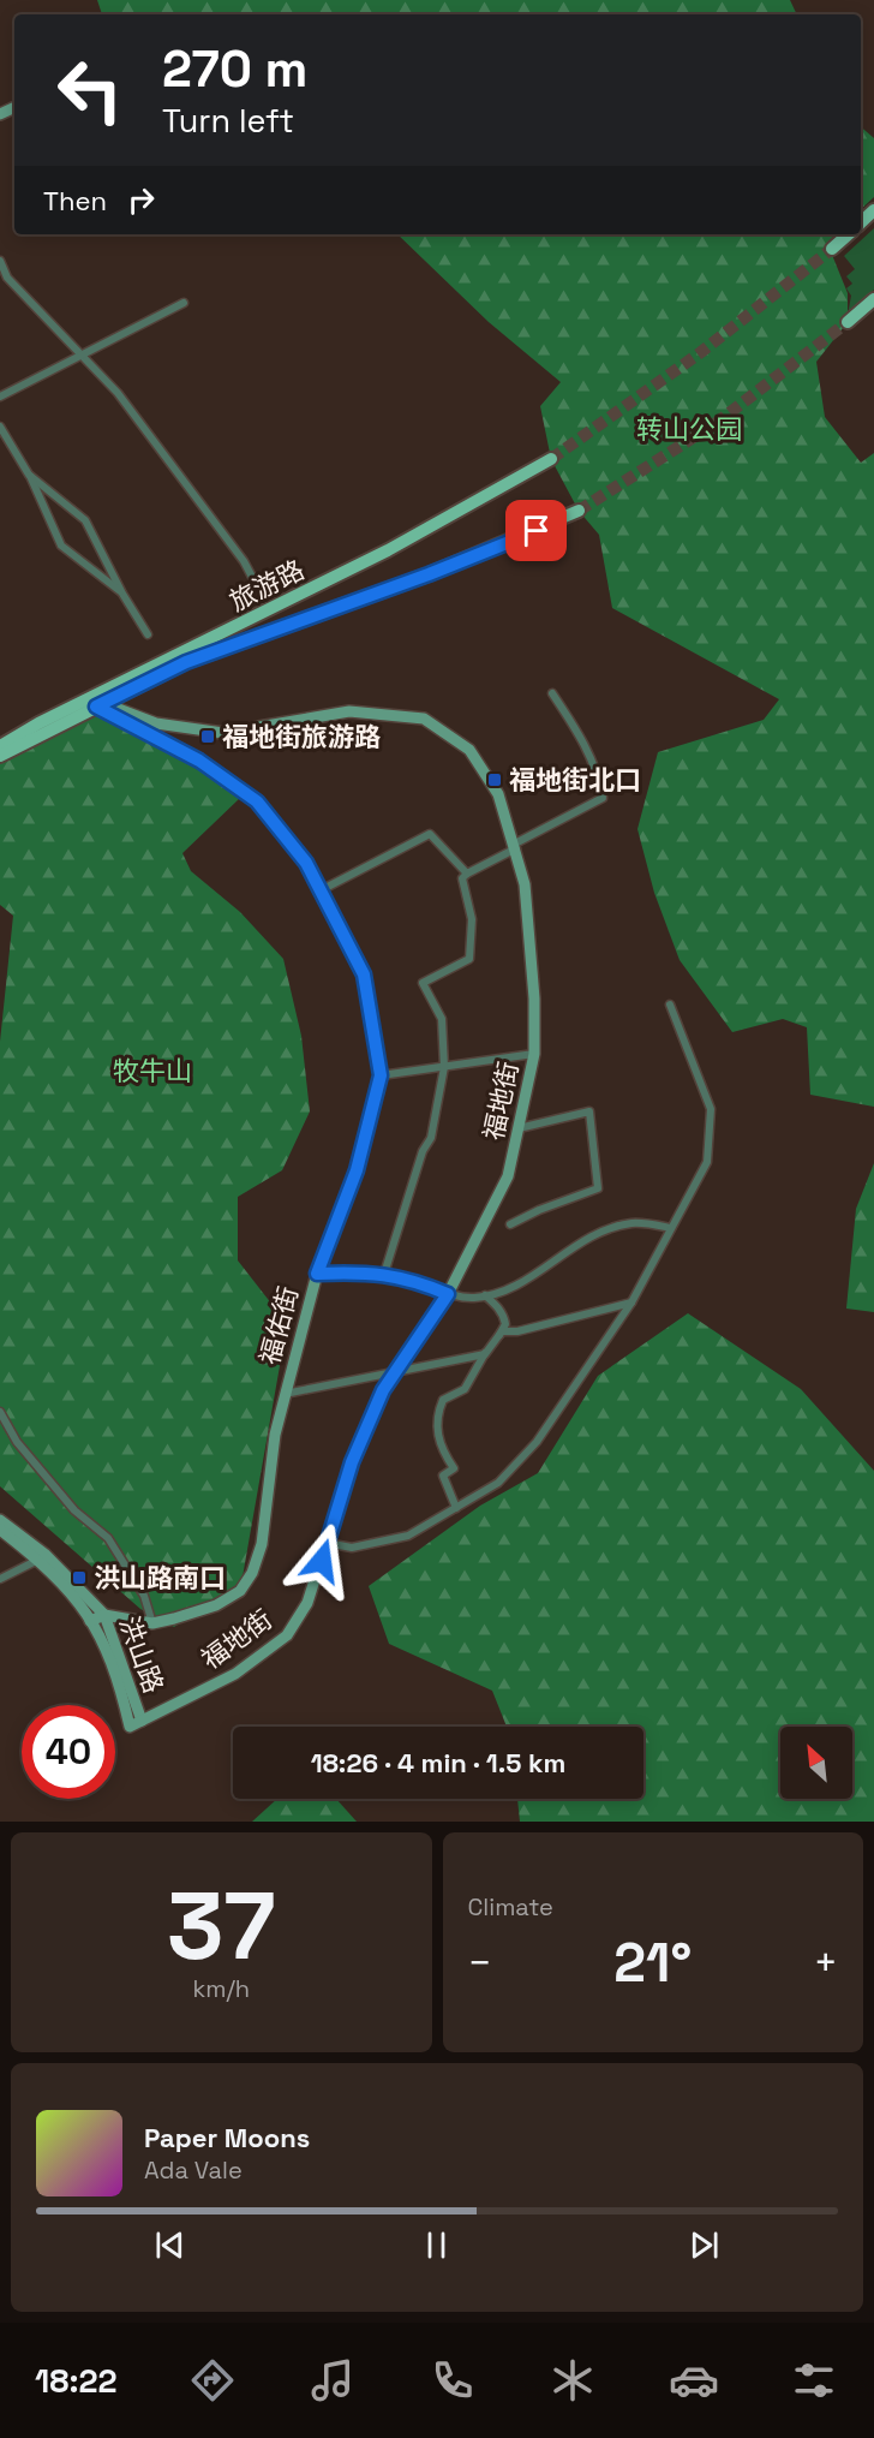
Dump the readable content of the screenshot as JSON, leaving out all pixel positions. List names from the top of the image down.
{
  "streets": {
    "main road": ["旅游路"],
    "street": ["福地街", "福佑街", "洪山路"]
  },
  "crossings": [
    ["旅游路", "福地街"],
    ["旅游路", "福佑街"],
    ["福地街", "福佑街"],
    ["福地街", "洪山路"],
    ["福佑街", "洪山路"]
  ],
  "parks": ["转山公园", "牧牛山"],
  "places": {
    "transit": ["福地街旅游路", "福地街北口", "洪山路南口"]
  },
  "north": "top left",
  "page": {
    "turn": ["270 m", "Turn left"],
    "then": "Then",
    "limit": "40",
    "trip": "18:26 · 4 min · 1.5 km",
    "tile": [
      ["37", "km/h"],
      "Climate"
    ],
    "heat": ["−", "21°", "+"],
    "song": ["Paper Moons", "Ada Vale"],
    "tabs": "18:22"
  }
}
